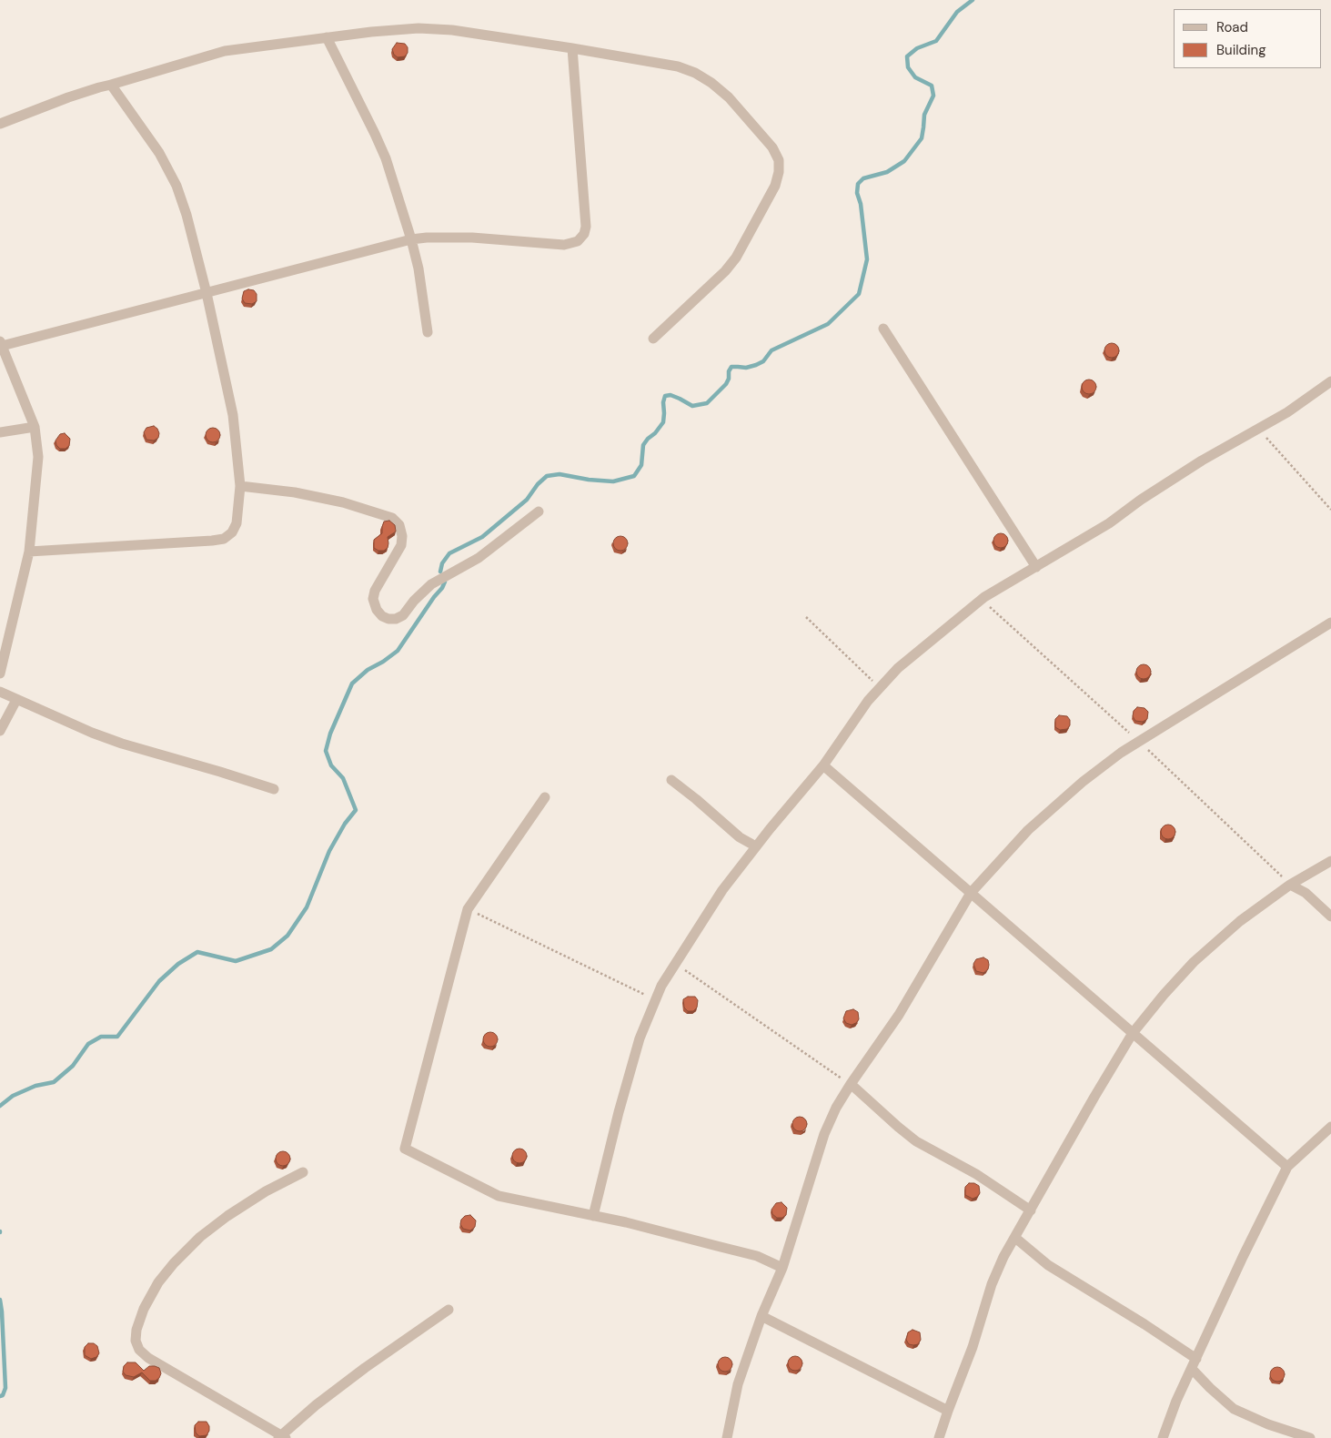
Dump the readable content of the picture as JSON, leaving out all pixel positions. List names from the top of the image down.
{
  "legend": ["Road", "Building"]
}
